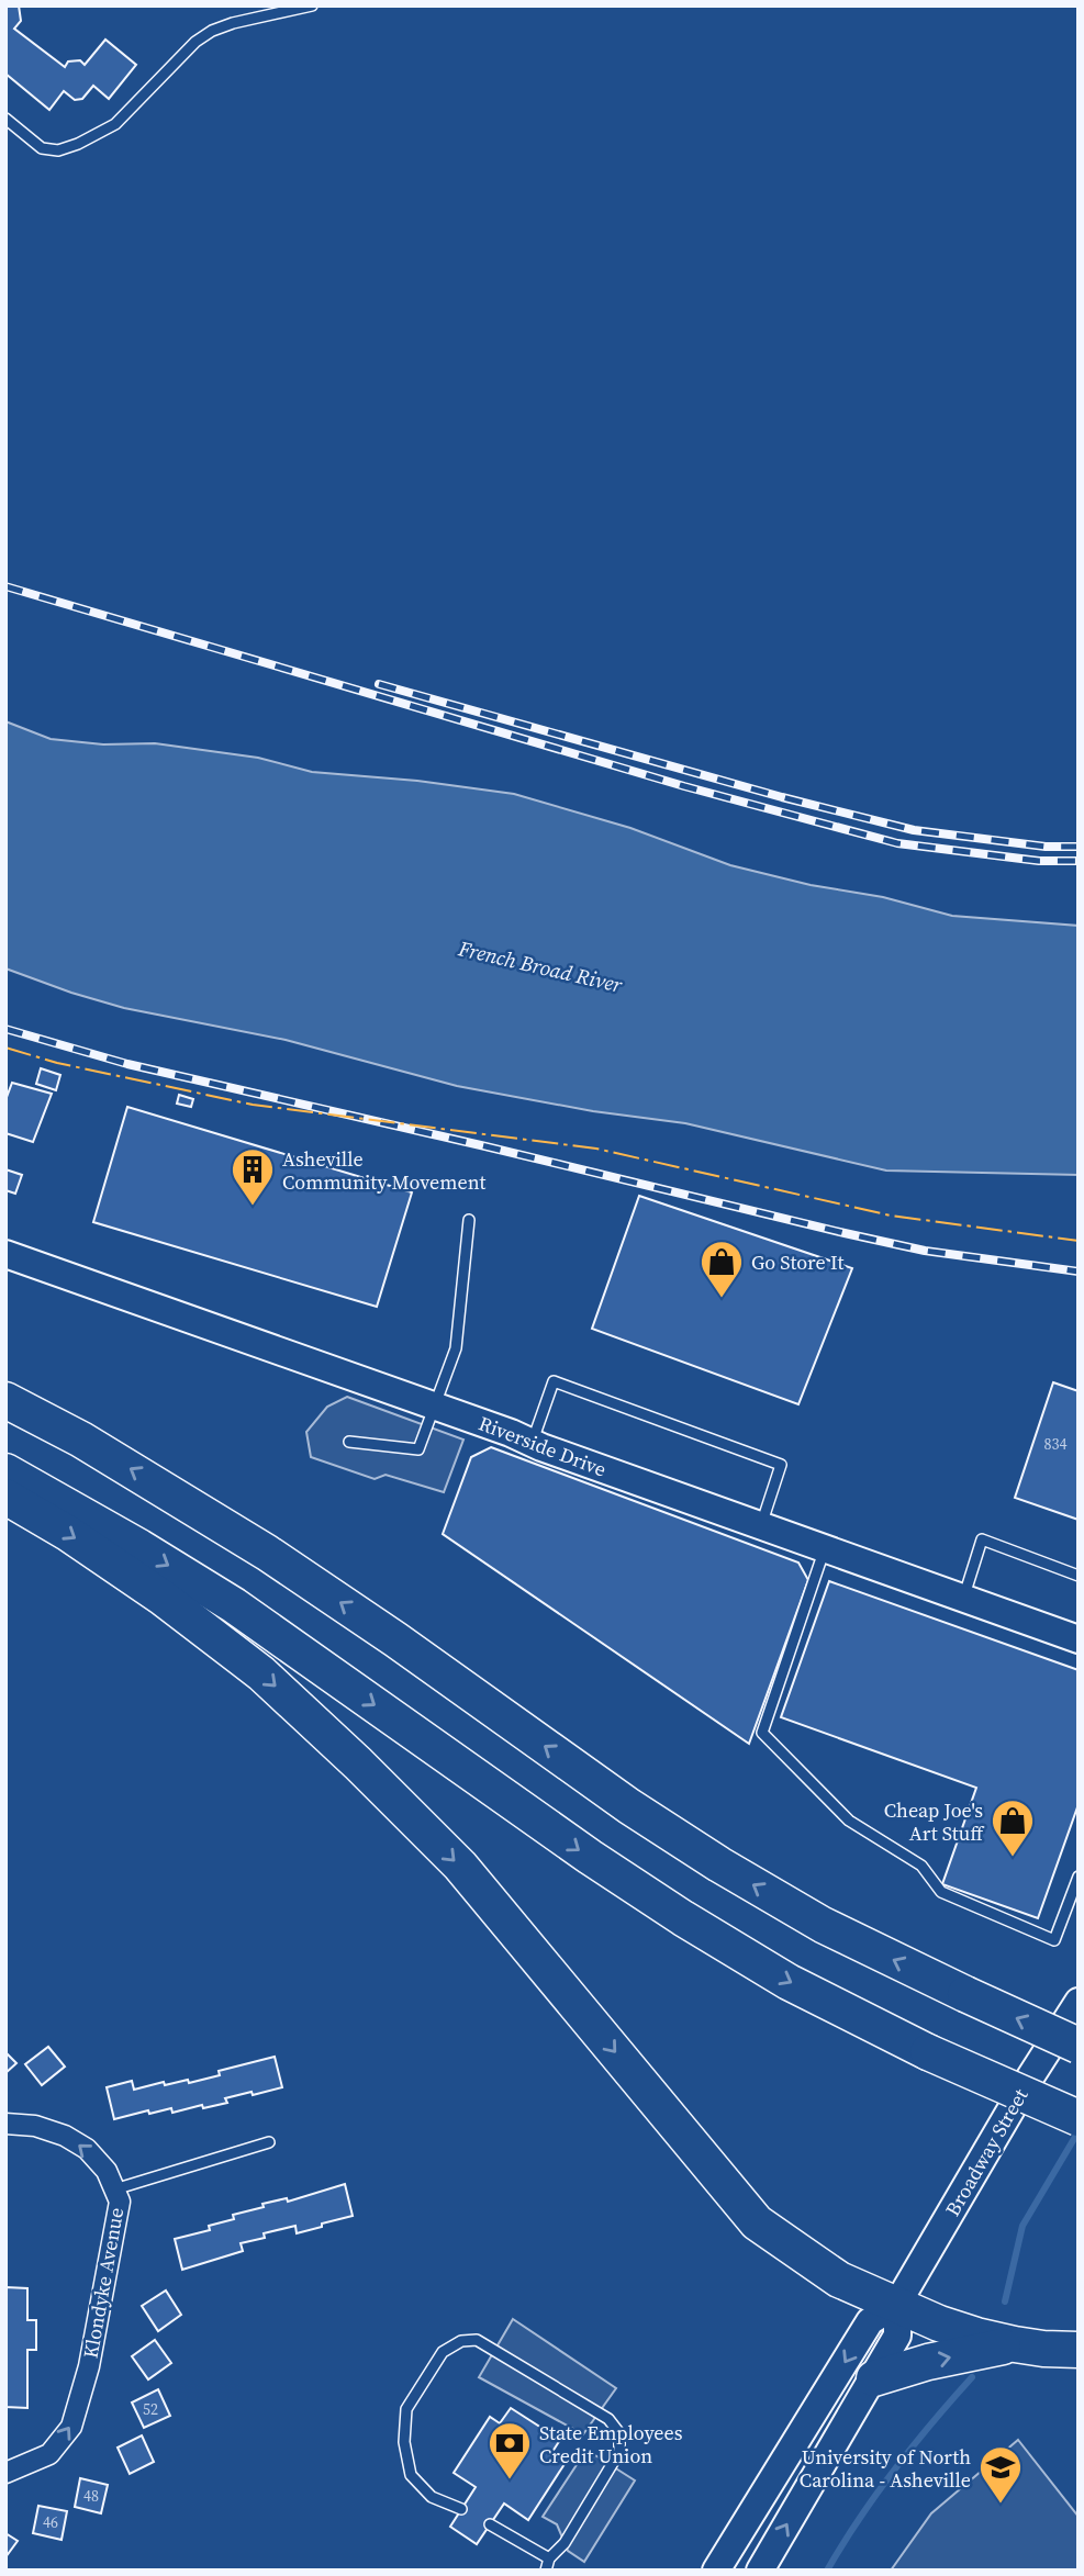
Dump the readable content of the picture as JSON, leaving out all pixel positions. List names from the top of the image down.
{
  "streets": {
    "main road": ["Riverside Drive", "Broadway Street"],
    "street": ["Klondyke Avenue"]
  },
  "water": ["French Broad River"],
  "places": {
    "building": ["Asheville Community Movement"],
    "shop": ["Go Store It", "Cheap Joe's Art Stuff"],
    "bank": ["State Employees Credit Union"],
    "school or university": ["University of North Carolina - Asheville"]
  },
  "house_numbers": [
    "834",
    "52",
    "48",
    "46"
  ]
}
